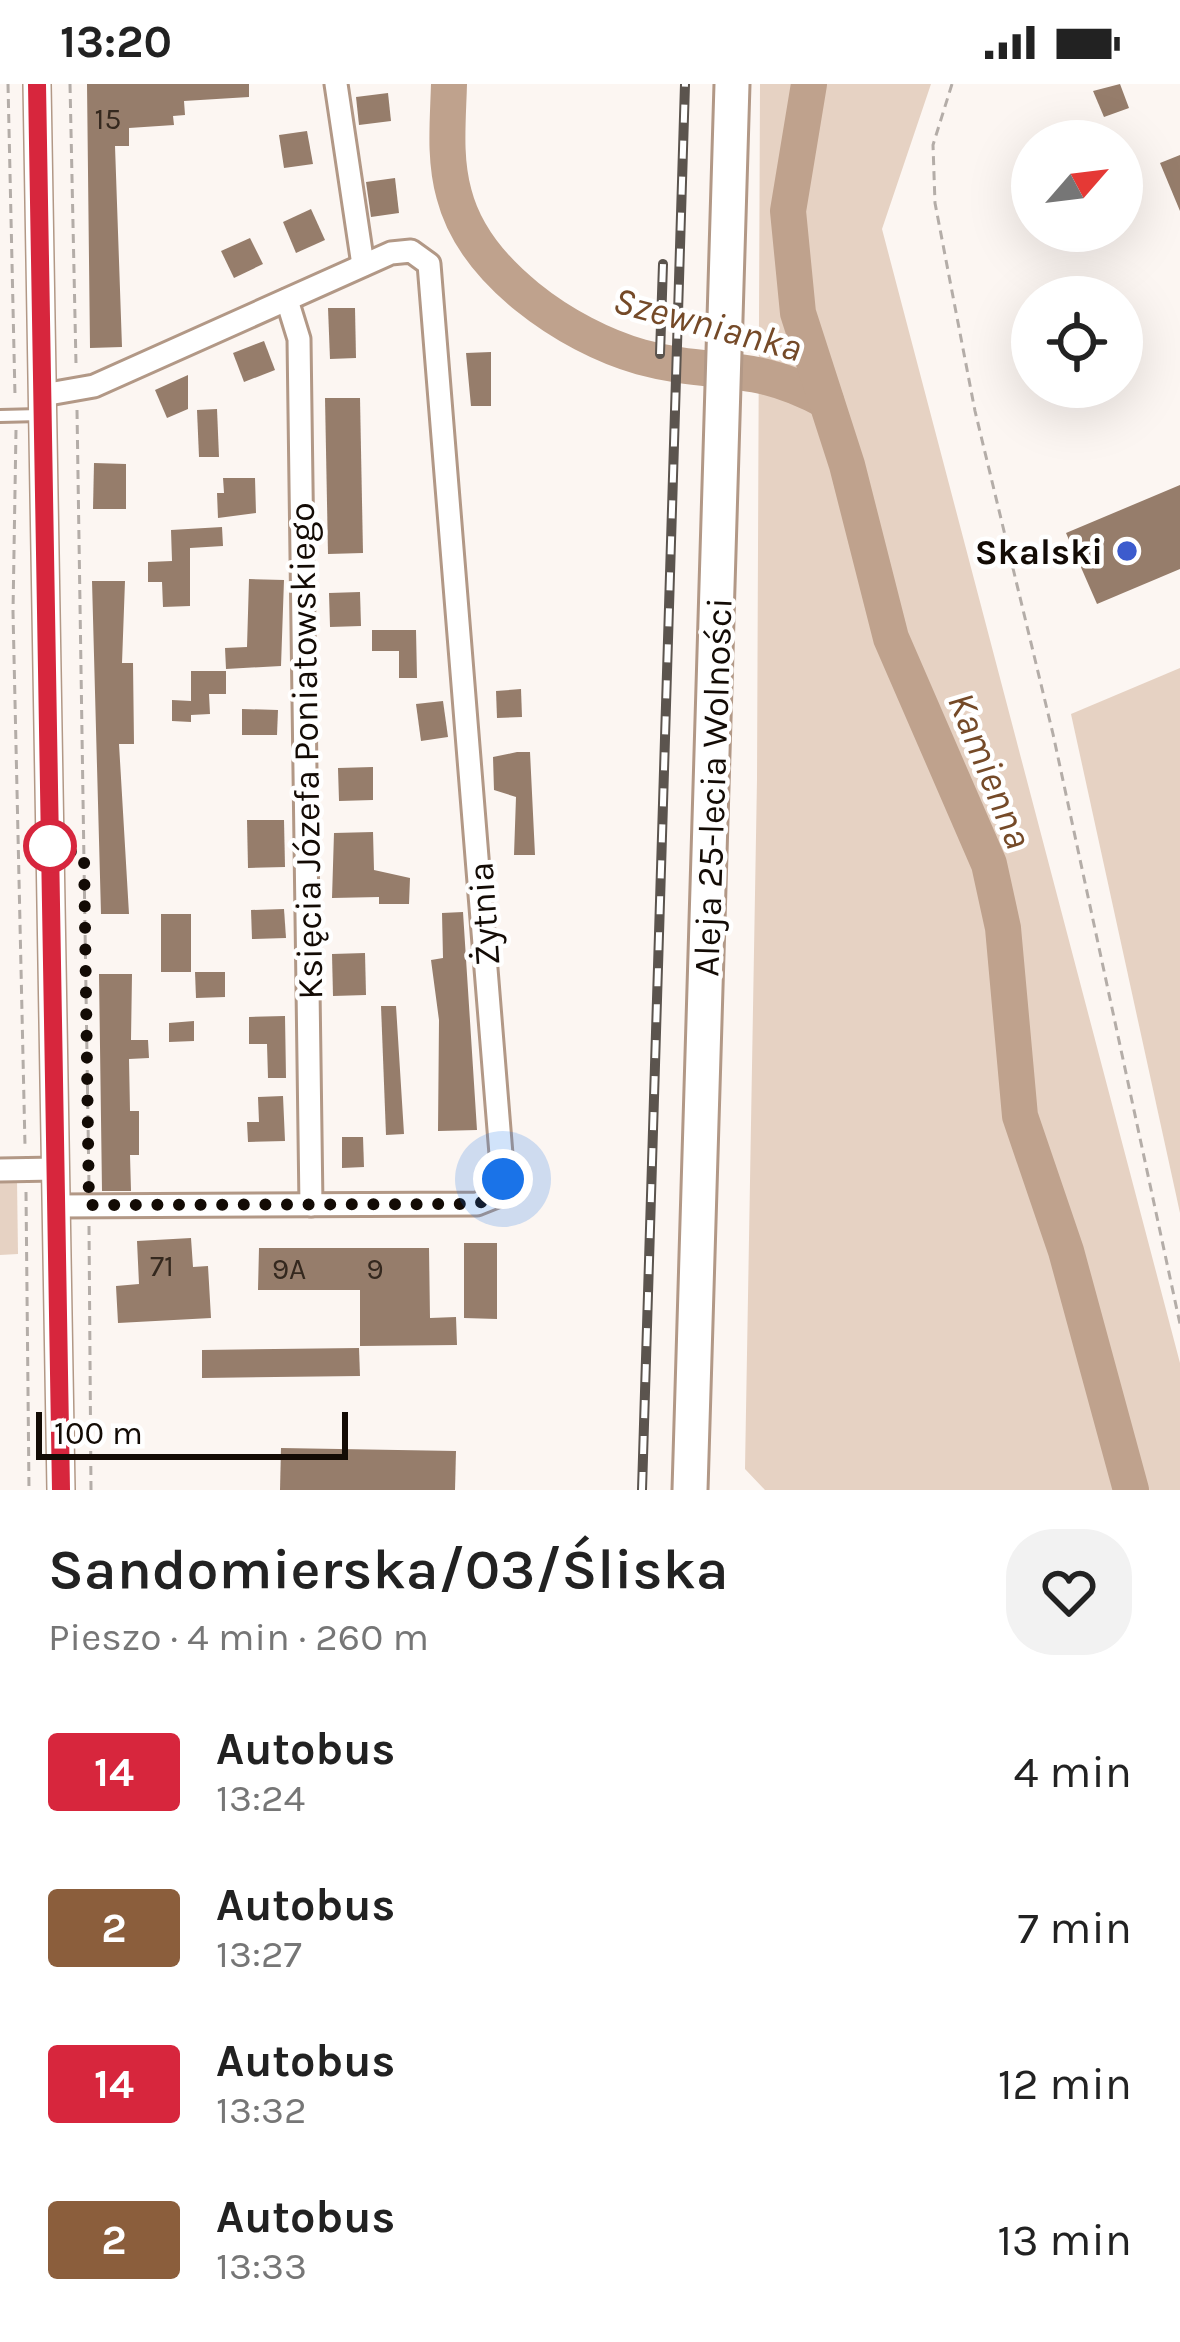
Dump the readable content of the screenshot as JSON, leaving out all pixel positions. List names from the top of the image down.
{
  "streets": {
    "main road": ["Aleja 25-lecia Wolności"],
    "street": ["Księcia Józefa Poniatowskiego", "Żytnia"]
  },
  "crossings": [
    ["Księcia Józefa Poniatowskiego", "Żytnia"]
  ],
  "water": ["Szewnianka", "Kamienna"],
  "places": ["Skalski"],
  "lines": ["bus line 14"],
  "house_numbers": [
    "15",
    "71",
    "9A",
    "9"
  ],
  "scale_bar": "100 m",
  "north": "top right",
  "page": {
    "status": "13:20",
    "scale": "100 m",
    "heading": ["Sandomierska/03/Śliska", "Pieszo · 4 min · 260 m"],
    "list": [
      {
        "mark": "14",
        "name": "Autobus",
        "note": "13:24",
        "value": "4 min"
      },
      {
        "mark": "2",
        "name": "Autobus",
        "note": "13:27",
        "value": "7 min"
      },
      {
        "mark": "14",
        "name": "Autobus",
        "note": "13:32",
        "value": "12 min"
      },
      {
        "mark": "2",
        "name": "Autobus",
        "note": "13:33",
        "value": "13 min"
      }
    ]
  }
}
